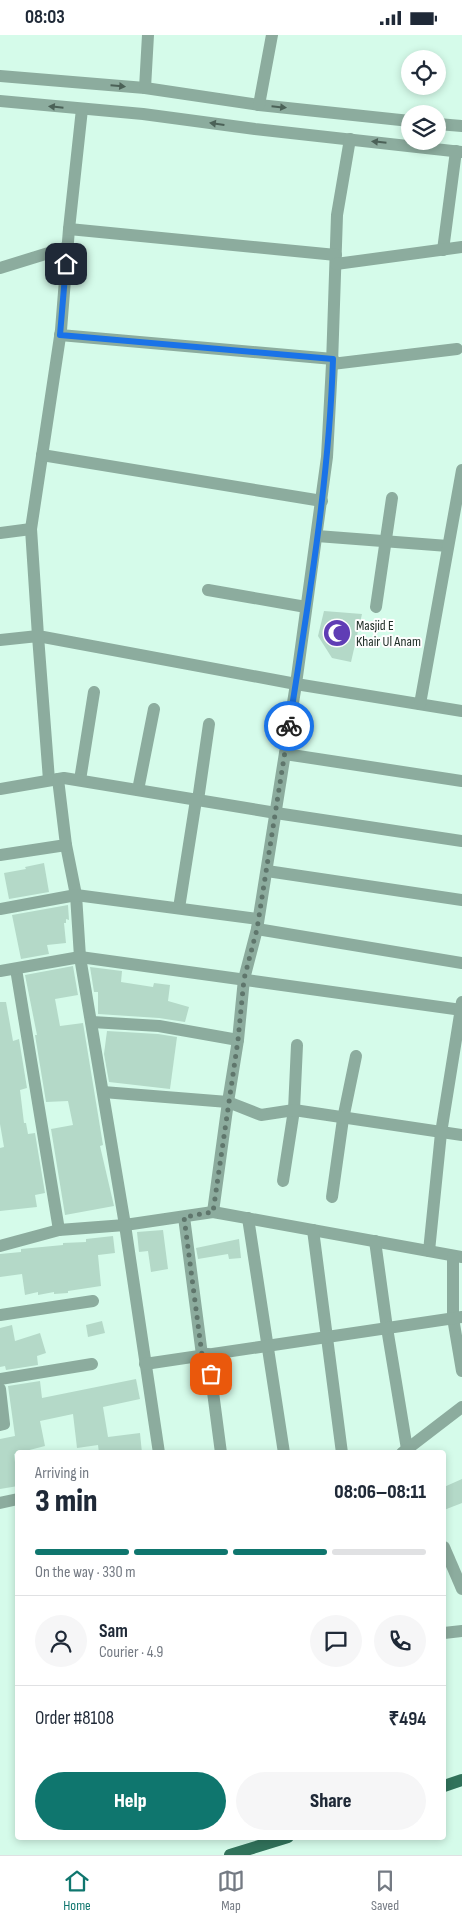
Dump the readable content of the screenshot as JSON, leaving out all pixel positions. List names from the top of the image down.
{
  "places": {
    "mosque": ["Masjid E Khair Ul Anam"]
  },
  "page": {
    "status": "08:03",
    "heading": ["3 min", "Arriving in", "08:06–08:11"],
    "panel": [
      "Sam",
      "Courier · 4.9",
      "Order #8108",
      "₹494"
    ],
    "bar": "On the way · 330 m",
    "buttons": ["Help", "Share"],
    "tabs": ["Home", "Map", "Saved"]
  }
}
